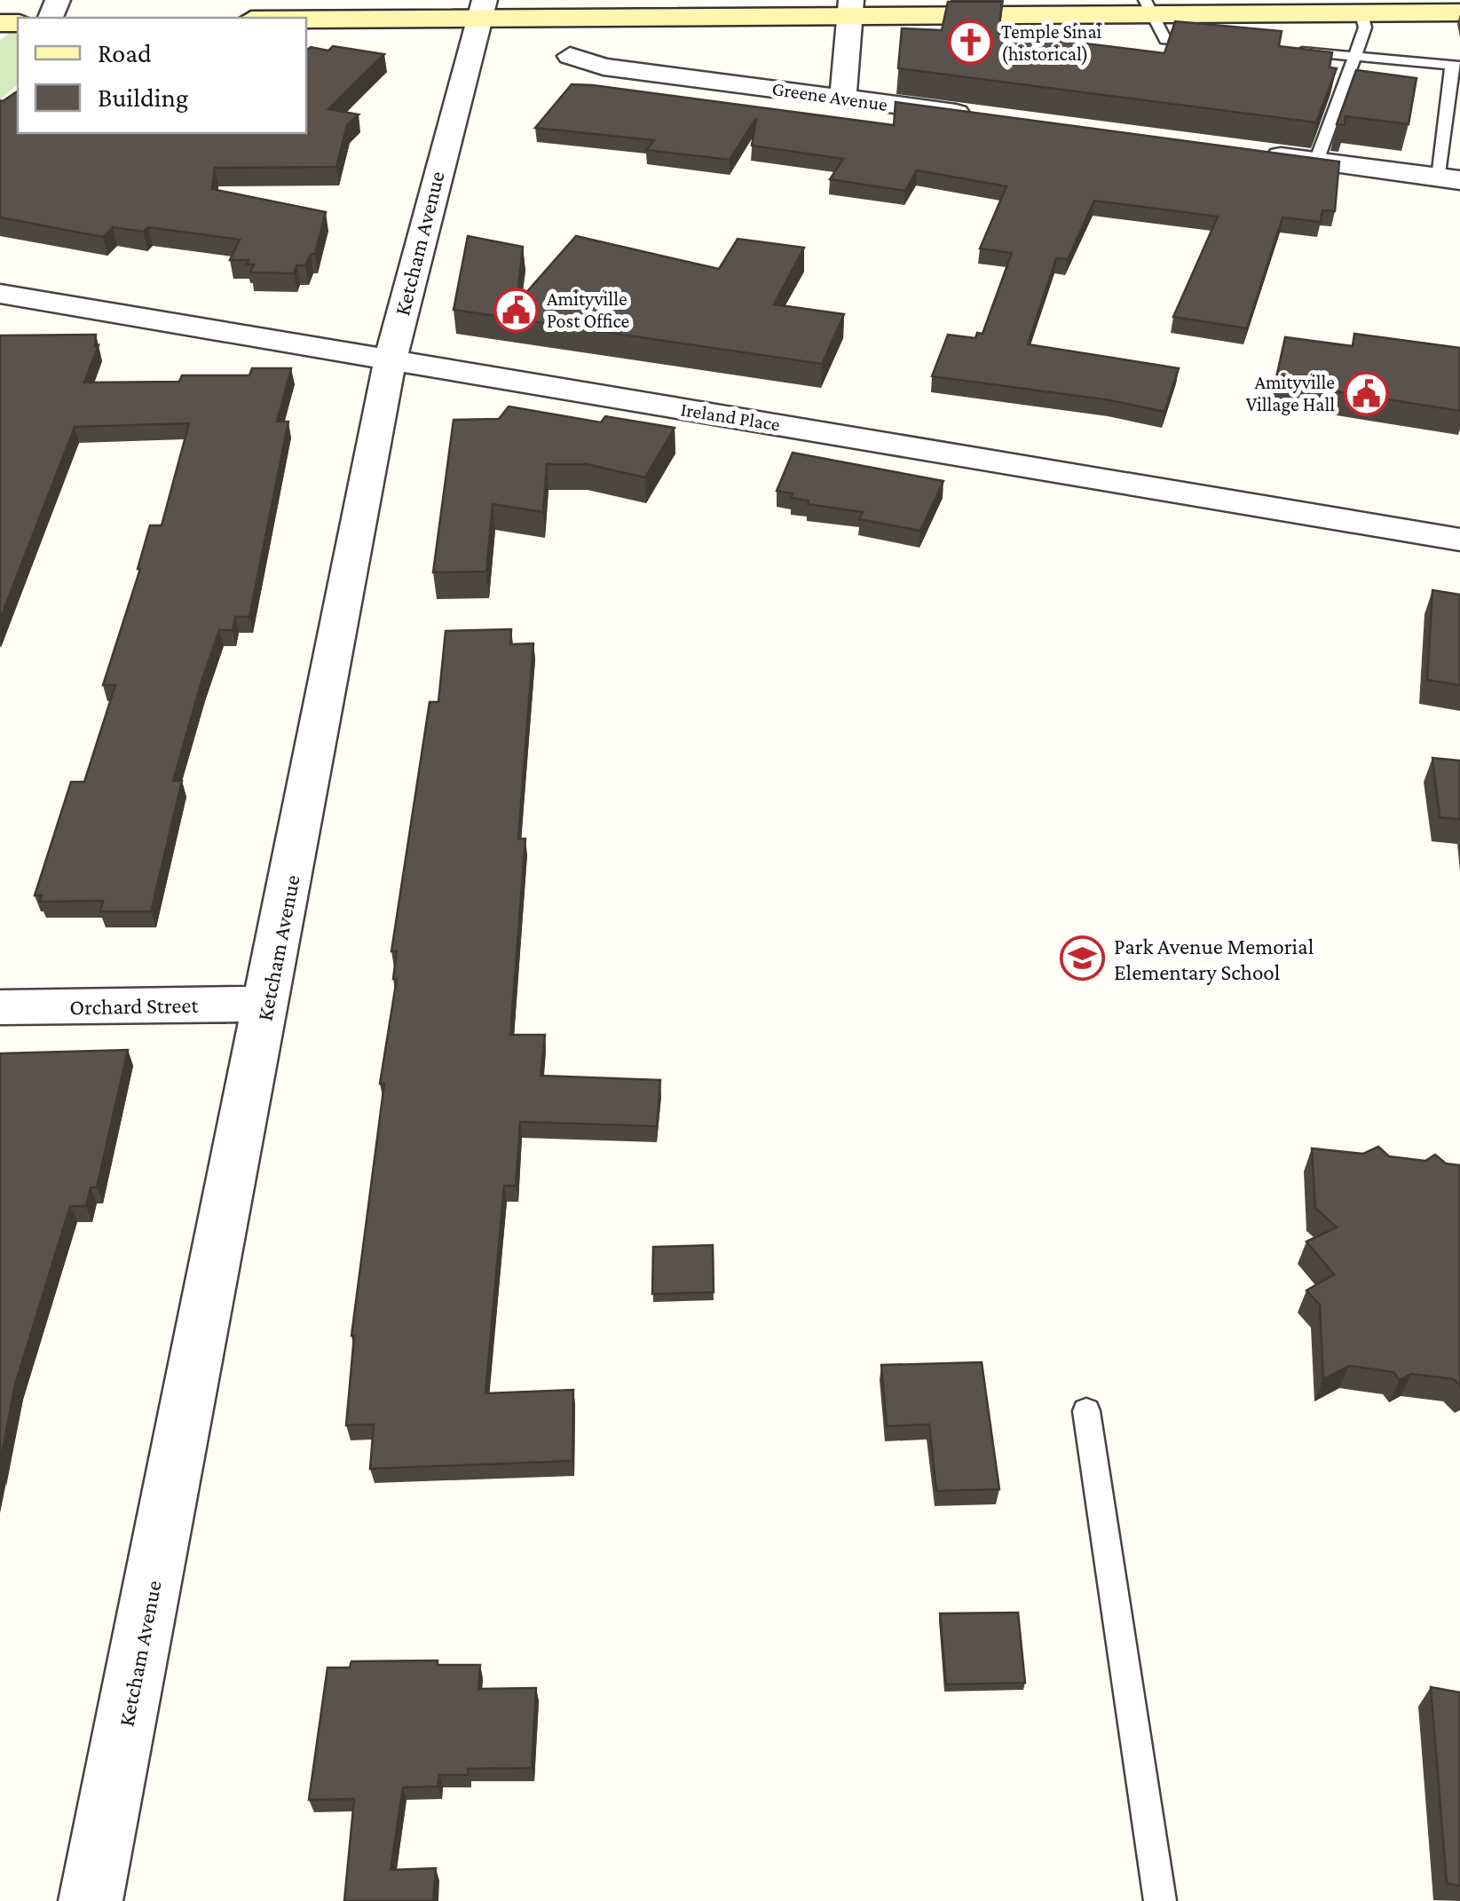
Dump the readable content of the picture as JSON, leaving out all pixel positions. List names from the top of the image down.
{
  "streets": {
    "street": [
      "Greene Avenue",
      "Ketcham Avenue",
      "Ireland Place",
      "Orchard Street"
    ]
  },
  "crossings": [
    ["Ketcham Avenue", "Ireland Place"],
    ["Ketcham Avenue", "Orchard Street"]
  ],
  "places": {
    "church": ["Temple Sinai (historical)"],
    "public building": ["Amityville Post Office", "Amityville Village Hall"],
    "school or university": ["Park Avenue Memorial Elementary School"]
  },
  "legend": ["Road", "Building"]
}
